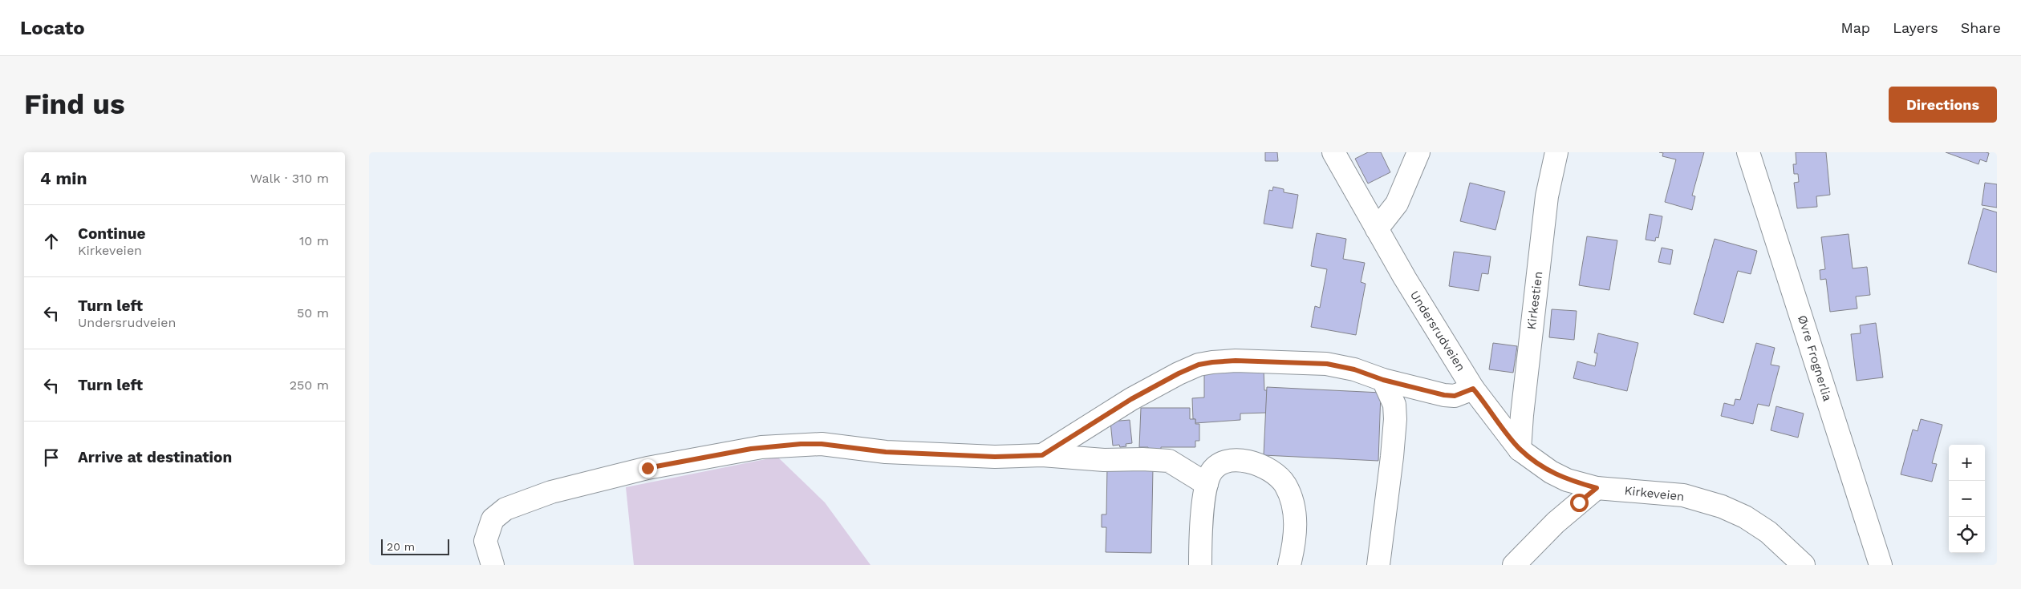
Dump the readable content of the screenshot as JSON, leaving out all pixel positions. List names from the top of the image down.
{
  "streets": {
    "street": [
      "Kirkestien",
      "Undersrudveien",
      "Øvre Frognerlia",
      "Kirkeveien"
    ]
  },
  "crossings": [
    ["Kirkestien", "Undersrudveien"],
    ["Undersrudveien", "Kirkeveien"]
  ],
  "scale_bar": "20 m",
  "page": {
    "header": "Locato",
    "nav": ["Map", "Layers", "Share"],
    "buttons": "Directions",
    "title": "Find us",
    "heading": ["4 min", "Walk · 310 m"],
    "list": [
      ["Continue", "Kirkeveien", "10 m"],
      ["Turn left", "Undersrudveien", "50 m"],
      ["Turn left", "250 m"],
      "Arrive at destination"
    ],
    "map_buttons": ["+", "−"],
    "scale": "20 m"
  }
}
